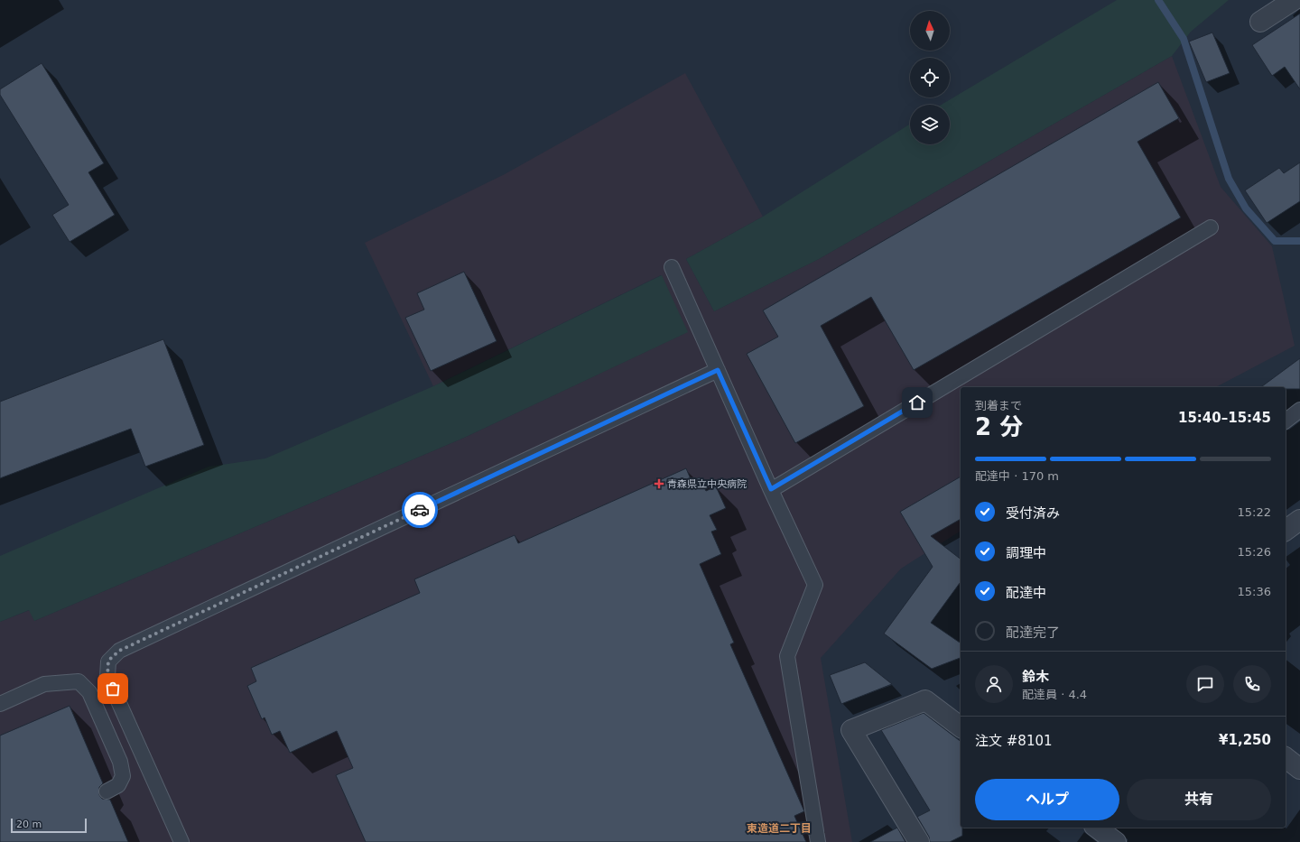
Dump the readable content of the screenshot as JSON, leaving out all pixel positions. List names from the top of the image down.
{
  "districts": ["東造道二丁目"],
  "places": {
    "health": ["青森県立中央病院"]
  },
  "scale_bar": "20 m",
  "north": "top",
  "page": {
    "heading": ["2 分", "到着まで", "15:40–15:45"],
    "panel": [
      "鈴木",
      "配達員 · 4.4",
      "注文 #8101",
      "¥1,250"
    ],
    "bar": "配達中 · 170 m",
    "list": [
      ["受付済み", "15:22"],
      ["調理中", "15:26"],
      ["配達中", "15:36"],
      "配達完了"
    ],
    "buttons": ["ヘルプ", "共有"],
    "scale": "20 m"
  }
}
